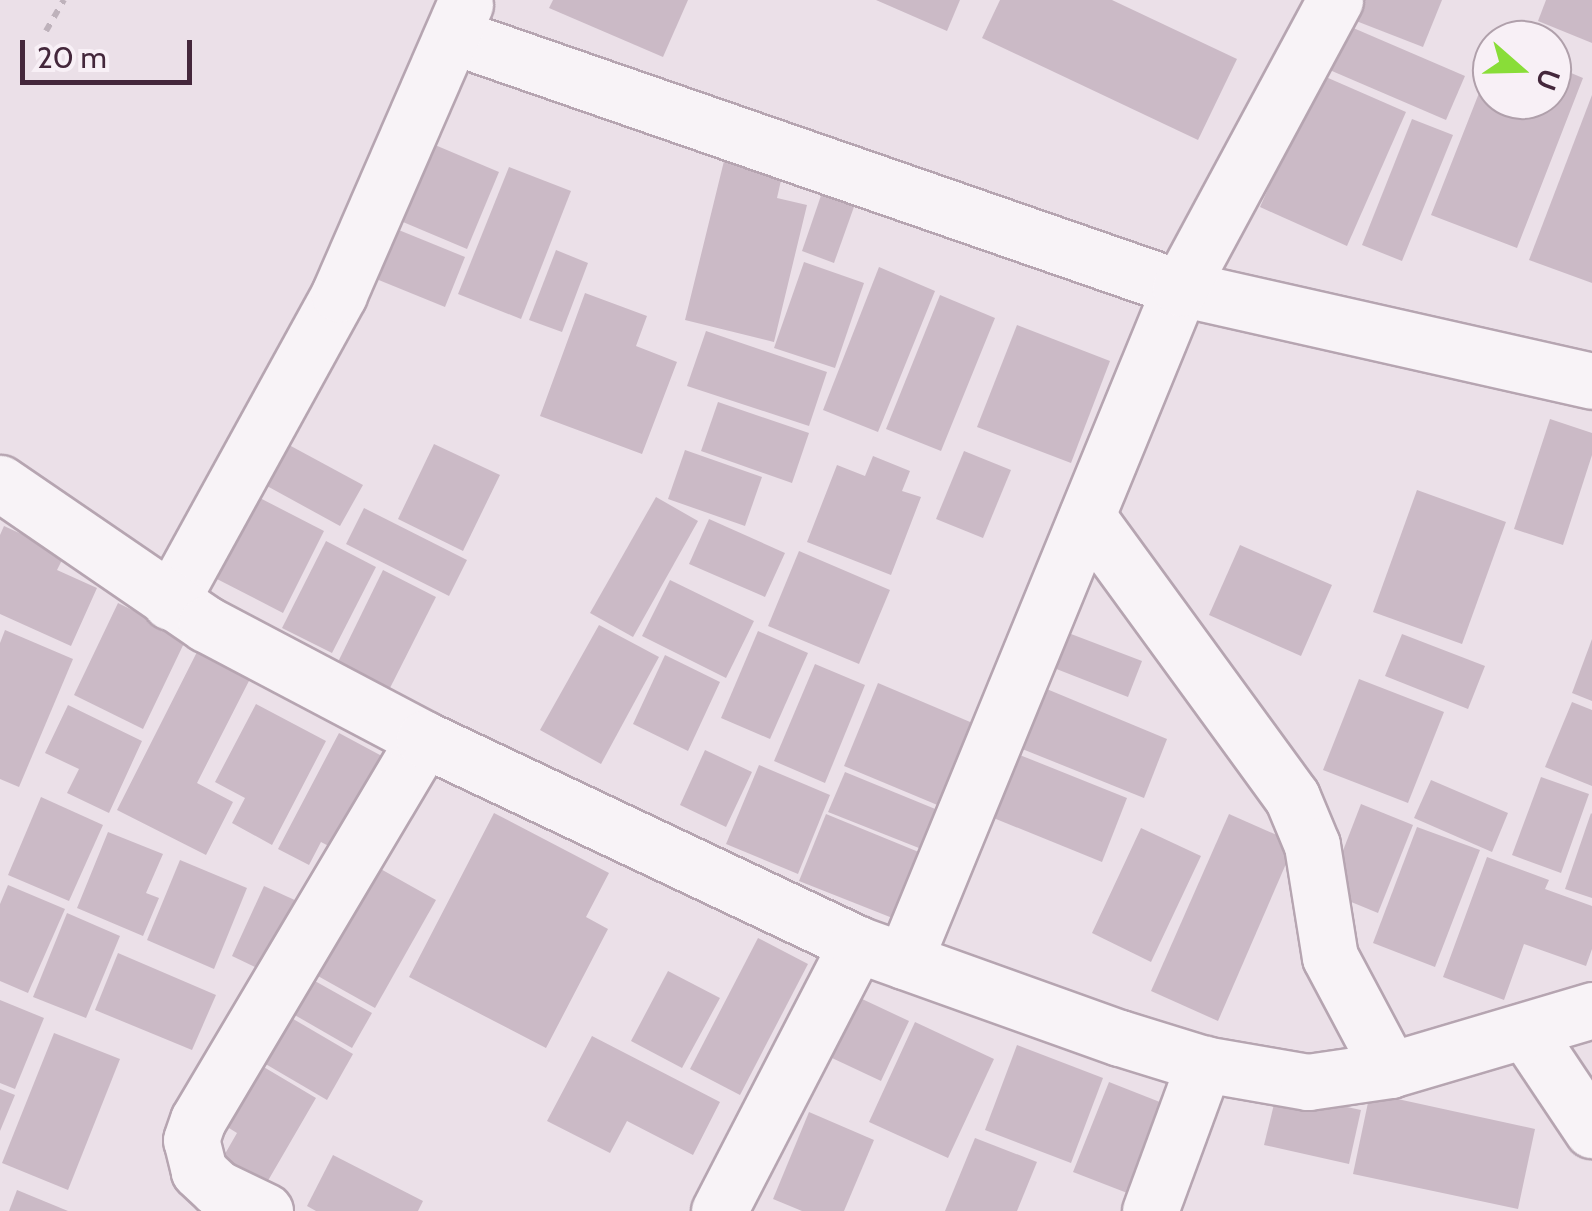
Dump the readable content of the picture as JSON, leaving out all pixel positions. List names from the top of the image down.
{
  "scale_bar": "20 m",
  "north": "right"
}
